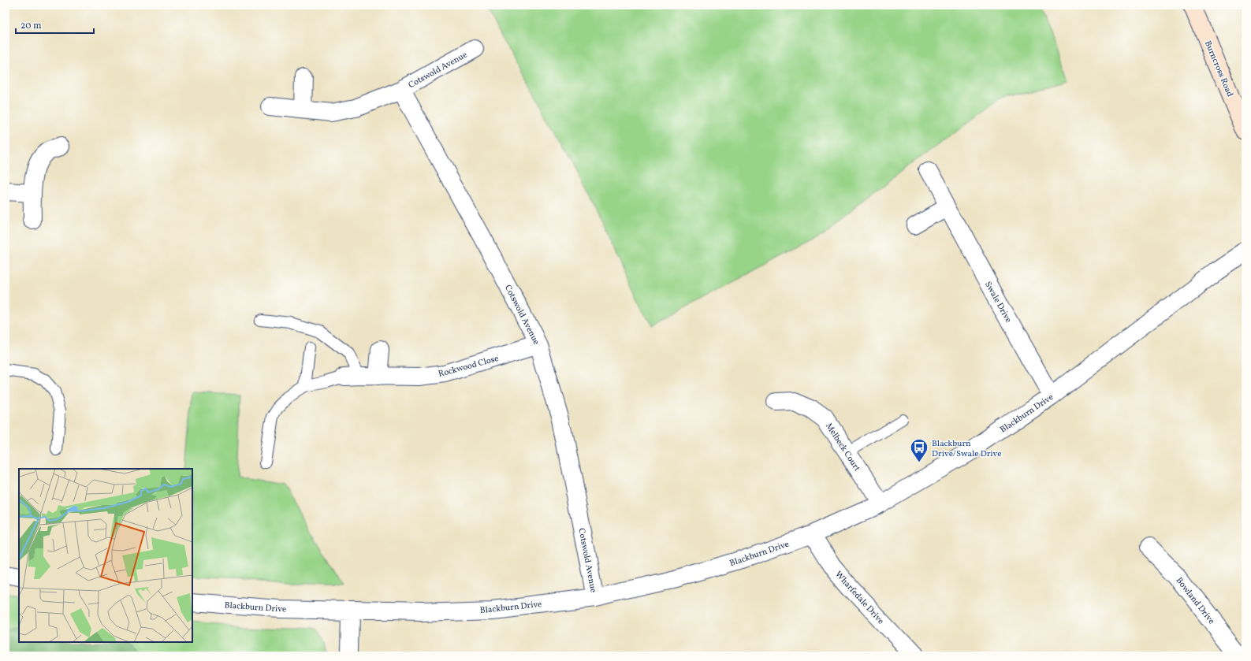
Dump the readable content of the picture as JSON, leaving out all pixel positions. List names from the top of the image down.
{
  "streets": {
    "main road": ["Burncross Road"],
    "street": [
      "Cotswold Avenue",
      "Swale Drive",
      "Rockwood Close",
      "Blackburn Drive",
      "Melbeck Court",
      "Wharfedale Drive",
      "Bowland Drive"
    ]
  },
  "crossings": [
    ["Cotswold Avenue", "Rockwood Close"],
    ["Cotswold Avenue", "Blackburn Drive"],
    ["Swale Drive", "Blackburn Drive"],
    ["Blackburn Drive", "Melbeck Court"],
    ["Blackburn Drive", "Wharfedale Drive"]
  ],
  "places": {
    "bus stop": ["Blackburn Drive/Swale Drive"]
  },
  "scale_bar": "20 m"
}
